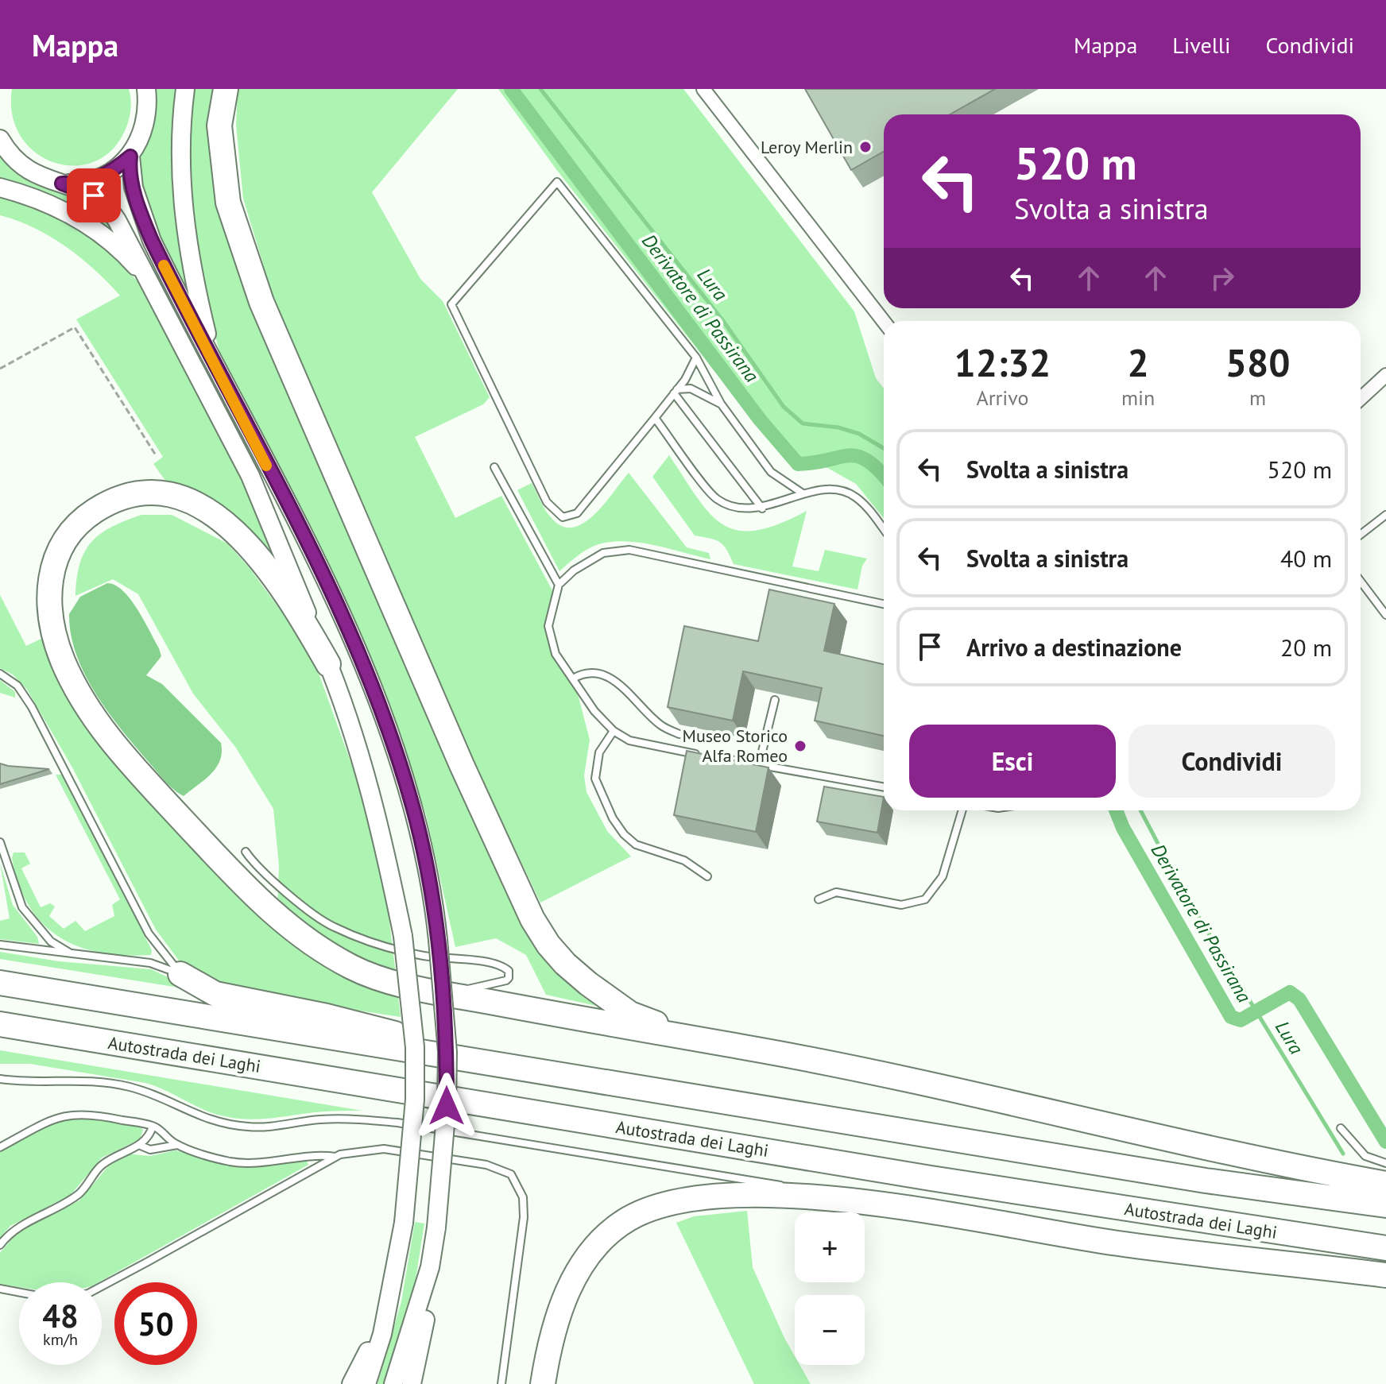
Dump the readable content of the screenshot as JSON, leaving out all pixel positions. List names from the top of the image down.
{
  "streets": {
    "highway": ["Autostrada dei Laghi"]
  },
  "water": ["Lura", "Derivatore di Passirana"],
  "places": ["Leroy Merlin", "Museo Storico Alfa Romeo"],
  "page": {
    "header": "Mappa",
    "nav": ["Mappa", "Livelli", "Condividi"],
    "turn": ["520 m", "Svolta a sinistra"],
    "eta": [
      "12:32",
      "Arrivo",
      "2",
      "min",
      "580",
      "m"
    ],
    "list": [
      {
        "name": "Svolta a sinistra",
        "value": "520 m"
      },
      {
        "name": "Svolta a sinistra",
        "value": "40 m"
      },
      {
        "name": "Arrivo a destinazione",
        "value": "20 m"
      }
    ],
    "buttons": ["Esci", "Condividi"],
    "map_buttons": ["+", "−"],
    "speed": "48 km/h",
    "limit": "50"
  }
}
